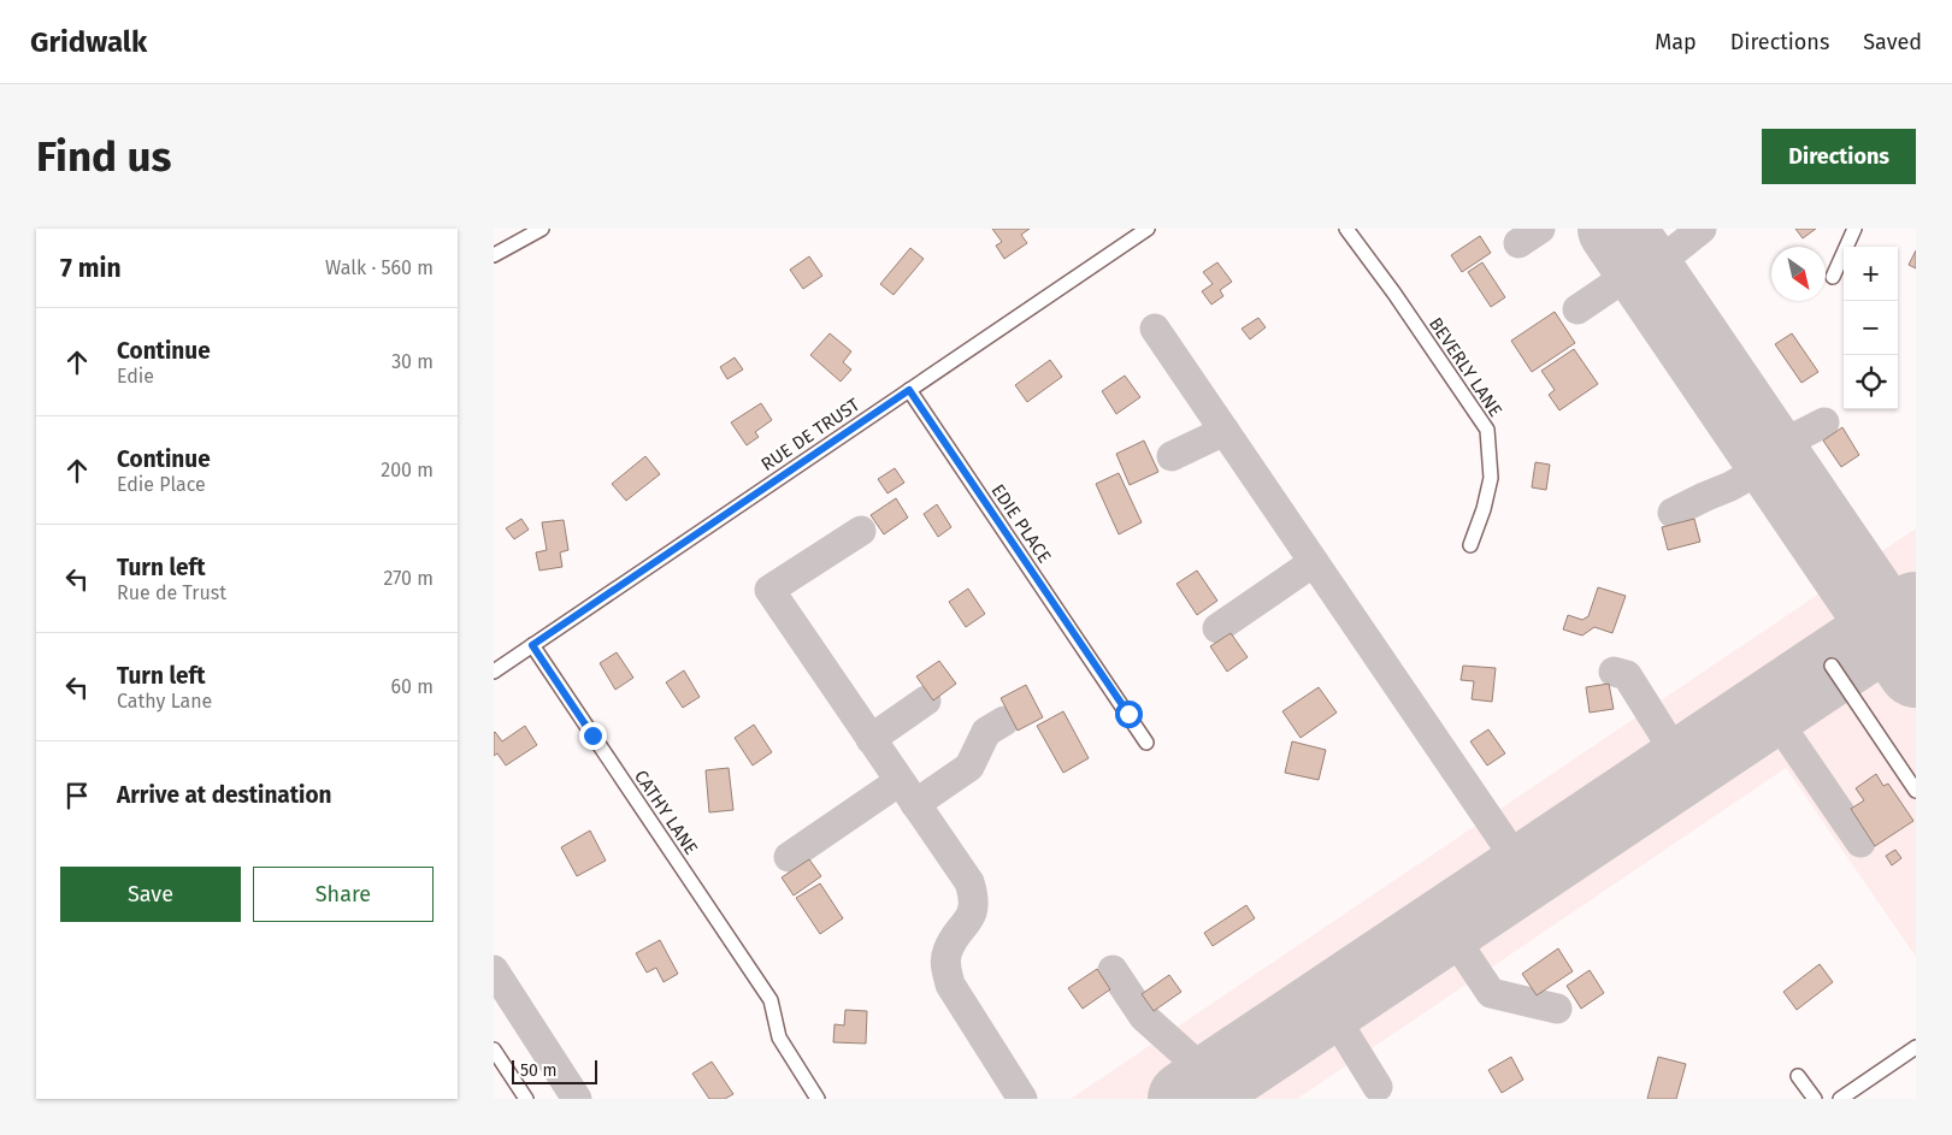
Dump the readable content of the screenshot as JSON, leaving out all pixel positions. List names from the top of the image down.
{
  "streets": {
    "street": [
      "BEVERLY LANE",
      "RUE DE TRUST",
      "EDIE PLACE",
      "CATHY LANE"
    ]
  },
  "crossings": [
    ["RUE DE TRUST", "EDIE PLACE"],
    ["RUE DE TRUST", "CATHY LANE"]
  ],
  "scale_bar": "50 m",
  "north": "bottom right",
  "page": {
    "header": "Gridwalk",
    "nav": ["Map", "Directions", "Saved"],
    "buttons": [
      "Directions",
      ["Save", "Share"]
    ],
    "title": "Find us",
    "heading": ["7 min", "Walk · 560 m"],
    "map_buttons": ["+", "−"],
    "list": [
      ["Continue", "Edie", "30 m"],
      ["Continue", "Edie Place", "200 m"],
      ["Turn left", "Rue de Trust", "270 m"],
      ["Turn left", "Cathy Lane", "60 m"],
      "Arrive at destination"
    ],
    "scale": "50 m"
  }
}
